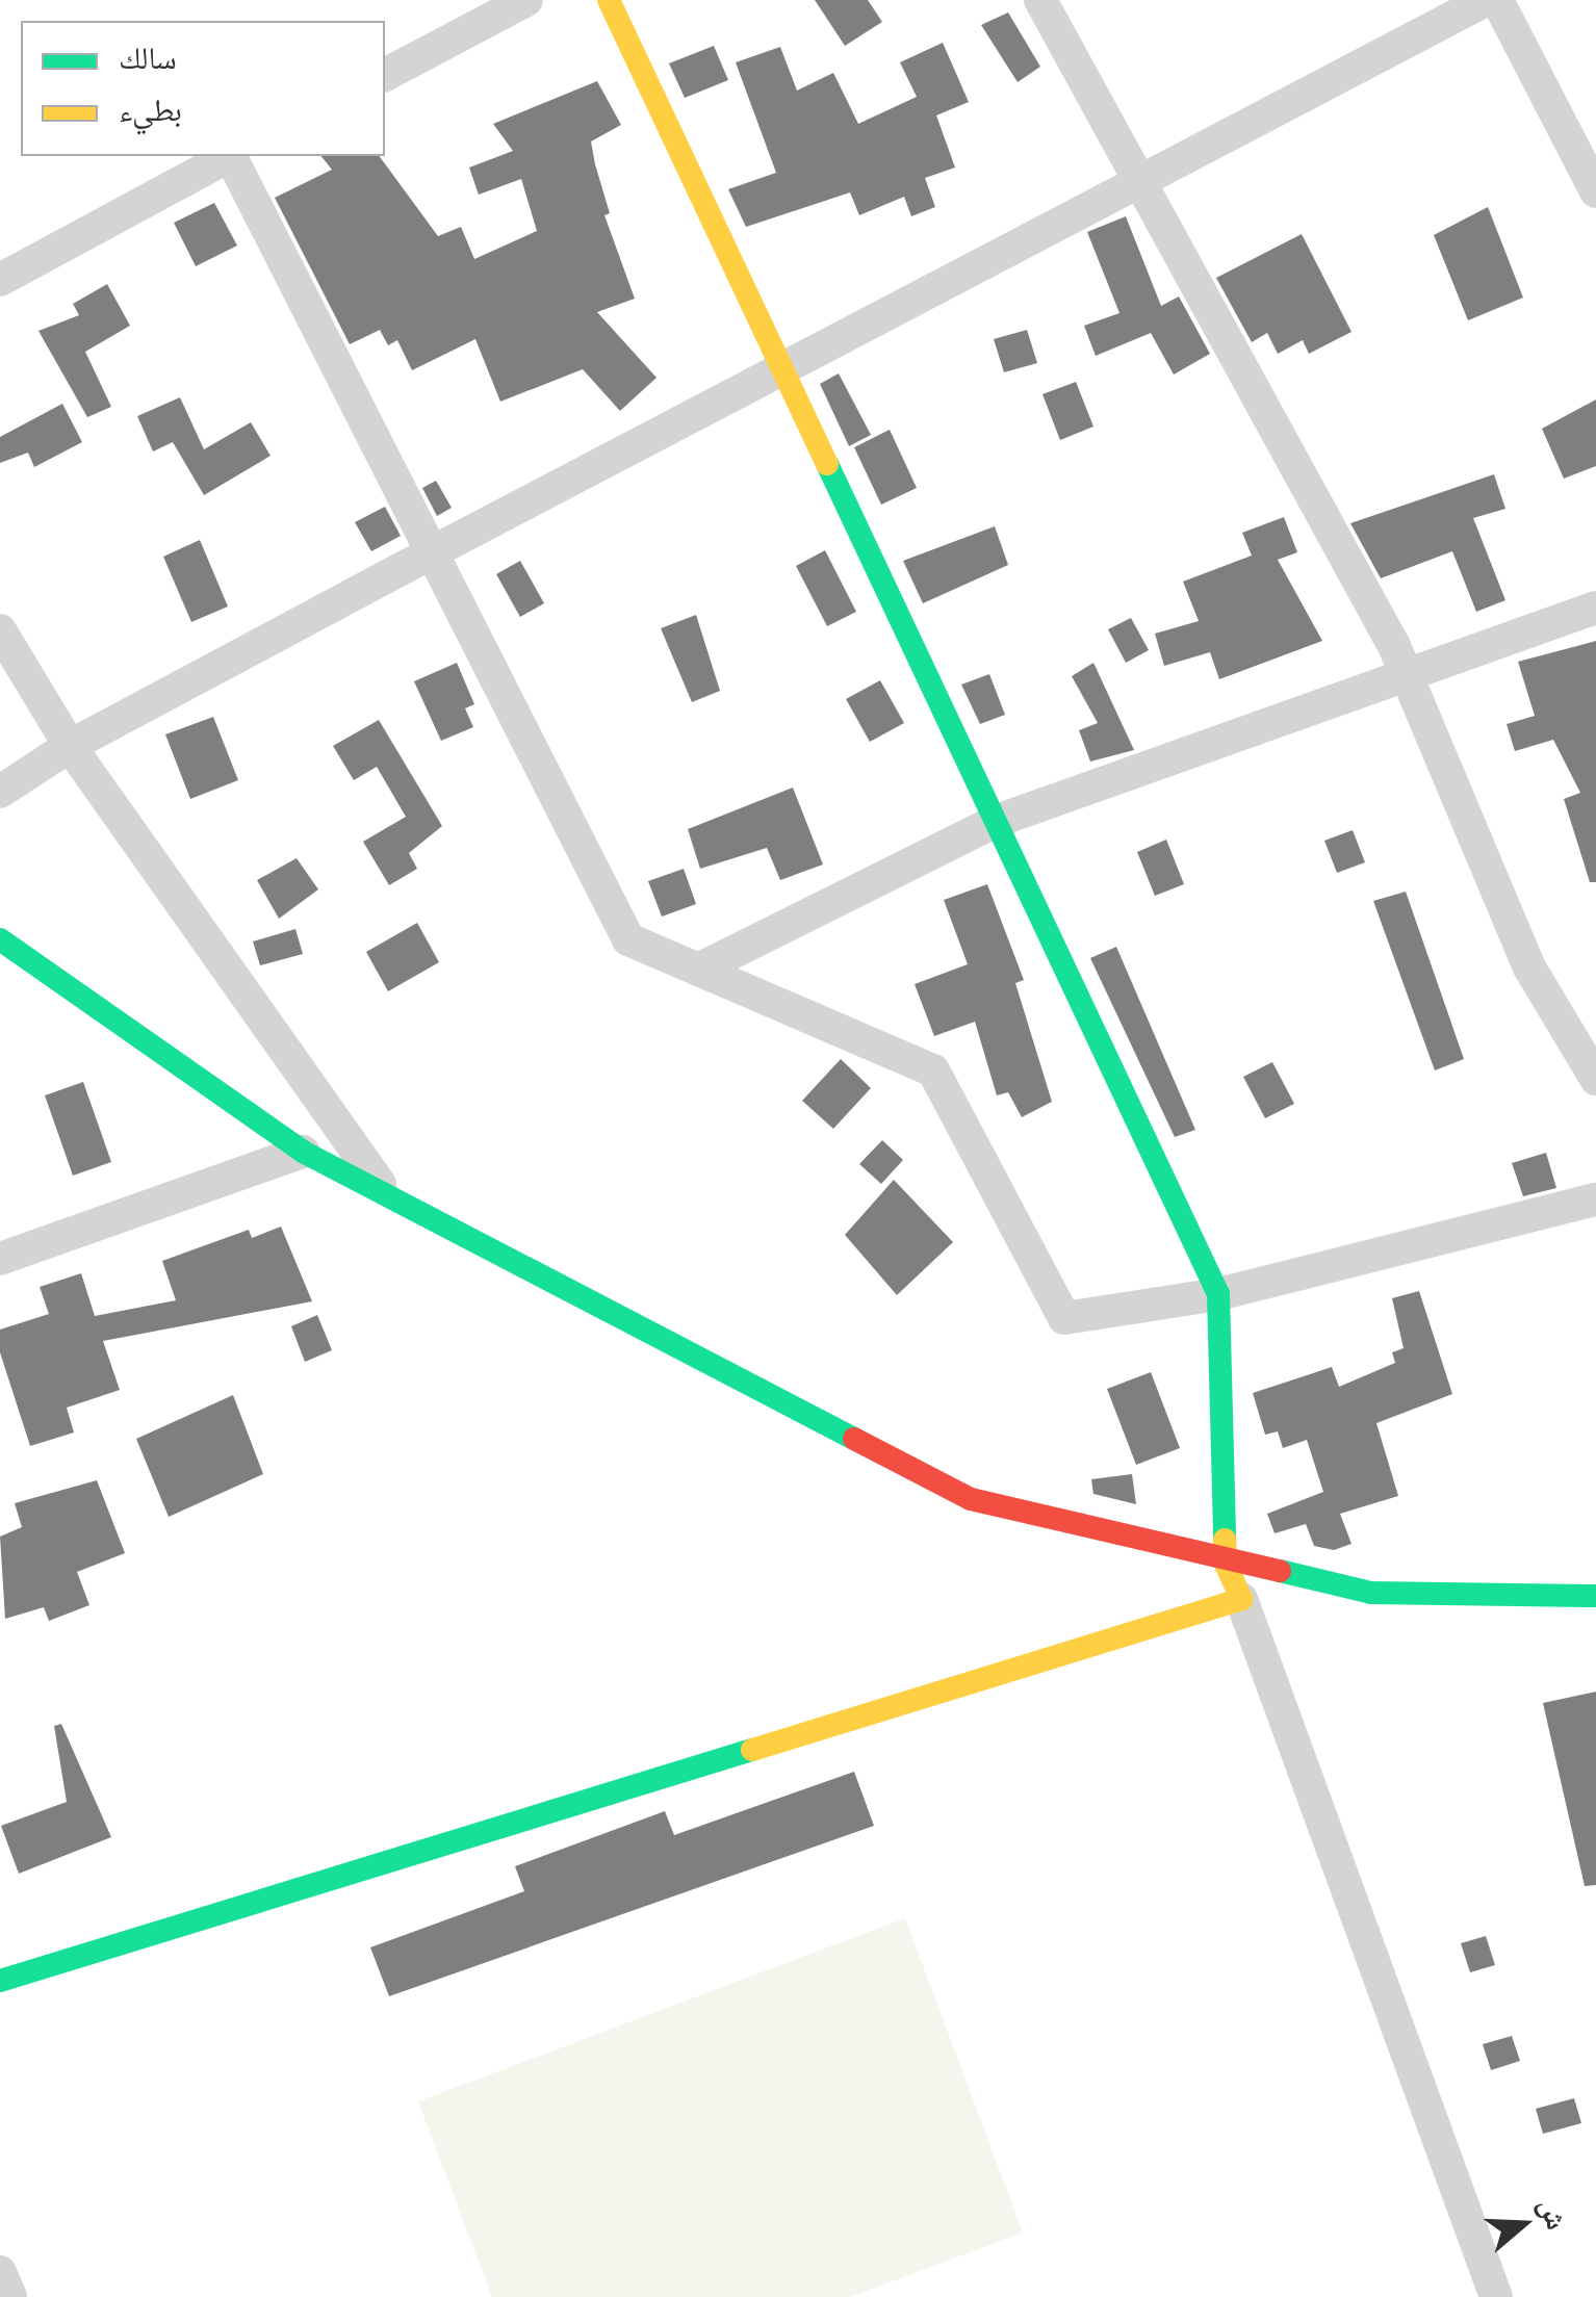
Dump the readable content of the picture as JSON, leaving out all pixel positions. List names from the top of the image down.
{
  "legend": ["سالك", "بطيء"],
  "north": "right"
}
